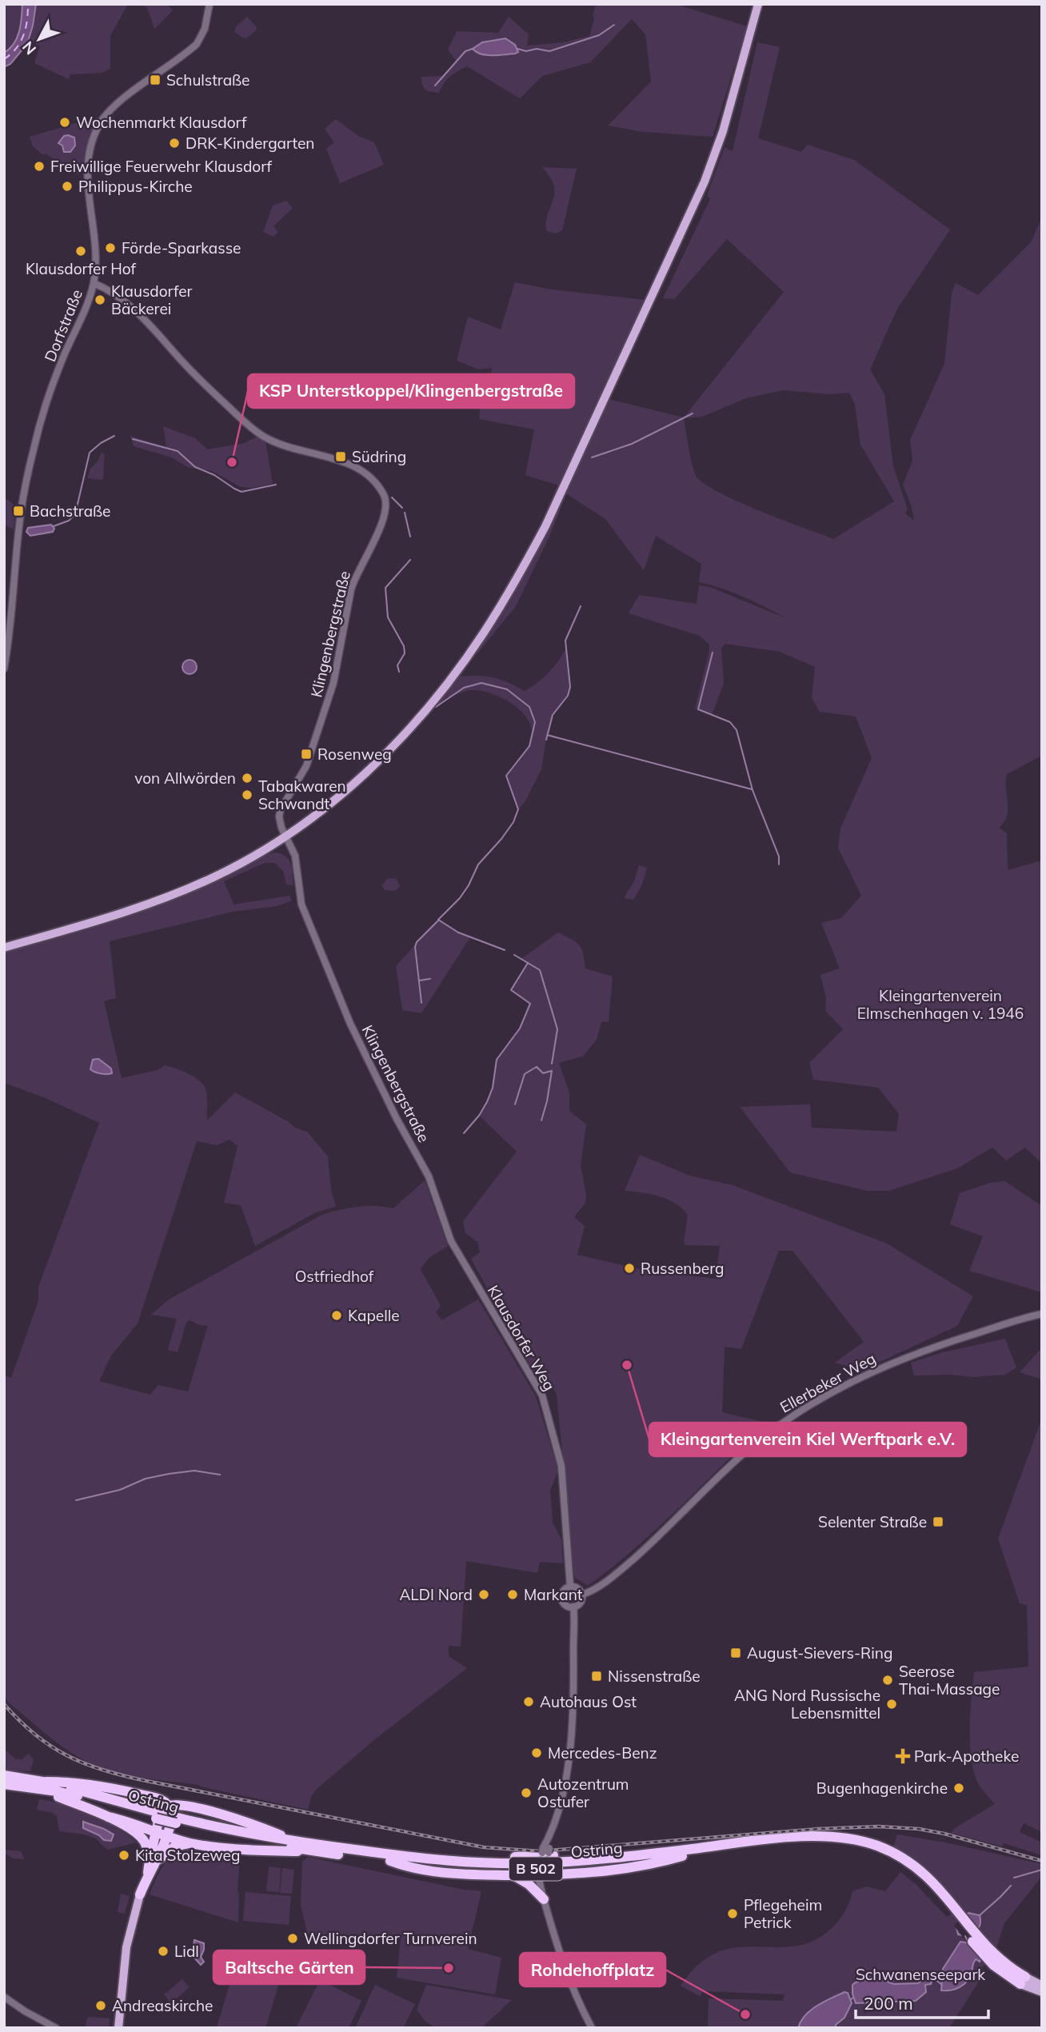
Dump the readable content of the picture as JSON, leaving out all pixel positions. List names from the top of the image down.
{
  "streets": {
    "highway": ["Ostring", "B 502"],
    "street": [
      "Dorfstraße",
      "Klingenbergstraße",
      "Klausdorfer Weg",
      "Ellerbeker Weg"
    ]
  },
  "crossings": [
    ["Dorfstraße", "Klingenbergstraße"],
    ["Klingenbergstraße", "Klausdorfer Weg"],
    ["Klausdorfer Weg", "Ellerbeker Weg"]
  ],
  "parks": ["Kleingartenverein Elmschenhagen v. 1946", "Ostfriedhof", "Schwanenseepark"],
  "places": {
    "transit": [
      "Schulstraße",
      "Südring",
      "Bachstraße",
      "Rosenweg",
      "Selenter Straße",
      "August-Sievers-Ring",
      "Nissenstraße"
    ],
    "other": [
      "Wochenmarkt Klausdorf",
      "DRK-Kindergarten",
      "Freiwillige Feuerwehr Klausdorf",
      "Philippus-Kirche",
      "Förde-Sparkasse",
      "Klausdorfer Hof",
      "Klausdorfer Bäckerei",
      "KSP Unterstkoppel/Klingenbergstraße",
      "von Allwörden",
      "Tabakwaren Schwandt",
      "Russenberg",
      "Kapelle",
      "Kleingartenverein Kiel Werftpark e.V.",
      "ALDI Nord",
      "Markant",
      "Seerose Thai-Massage",
      "Autohaus Ost",
      "ANG Nord Russische Lebensmittel",
      "Mercedes-Benz",
      "Bugenhagenkirche",
      "Autozentrum Ostufer",
      "Kita Stolzeweg",
      "Pflegeheim Petrick",
      "Wellingdorfer Turnverein",
      "Lidl",
      "Baltsche Gärten",
      "Andreaskirche",
      "Rohdehoffplatz"
    ],
    "health": ["Park-Apotheke"]
  },
  "scale_bar": "200 m",
  "north": "bottom left"
}
